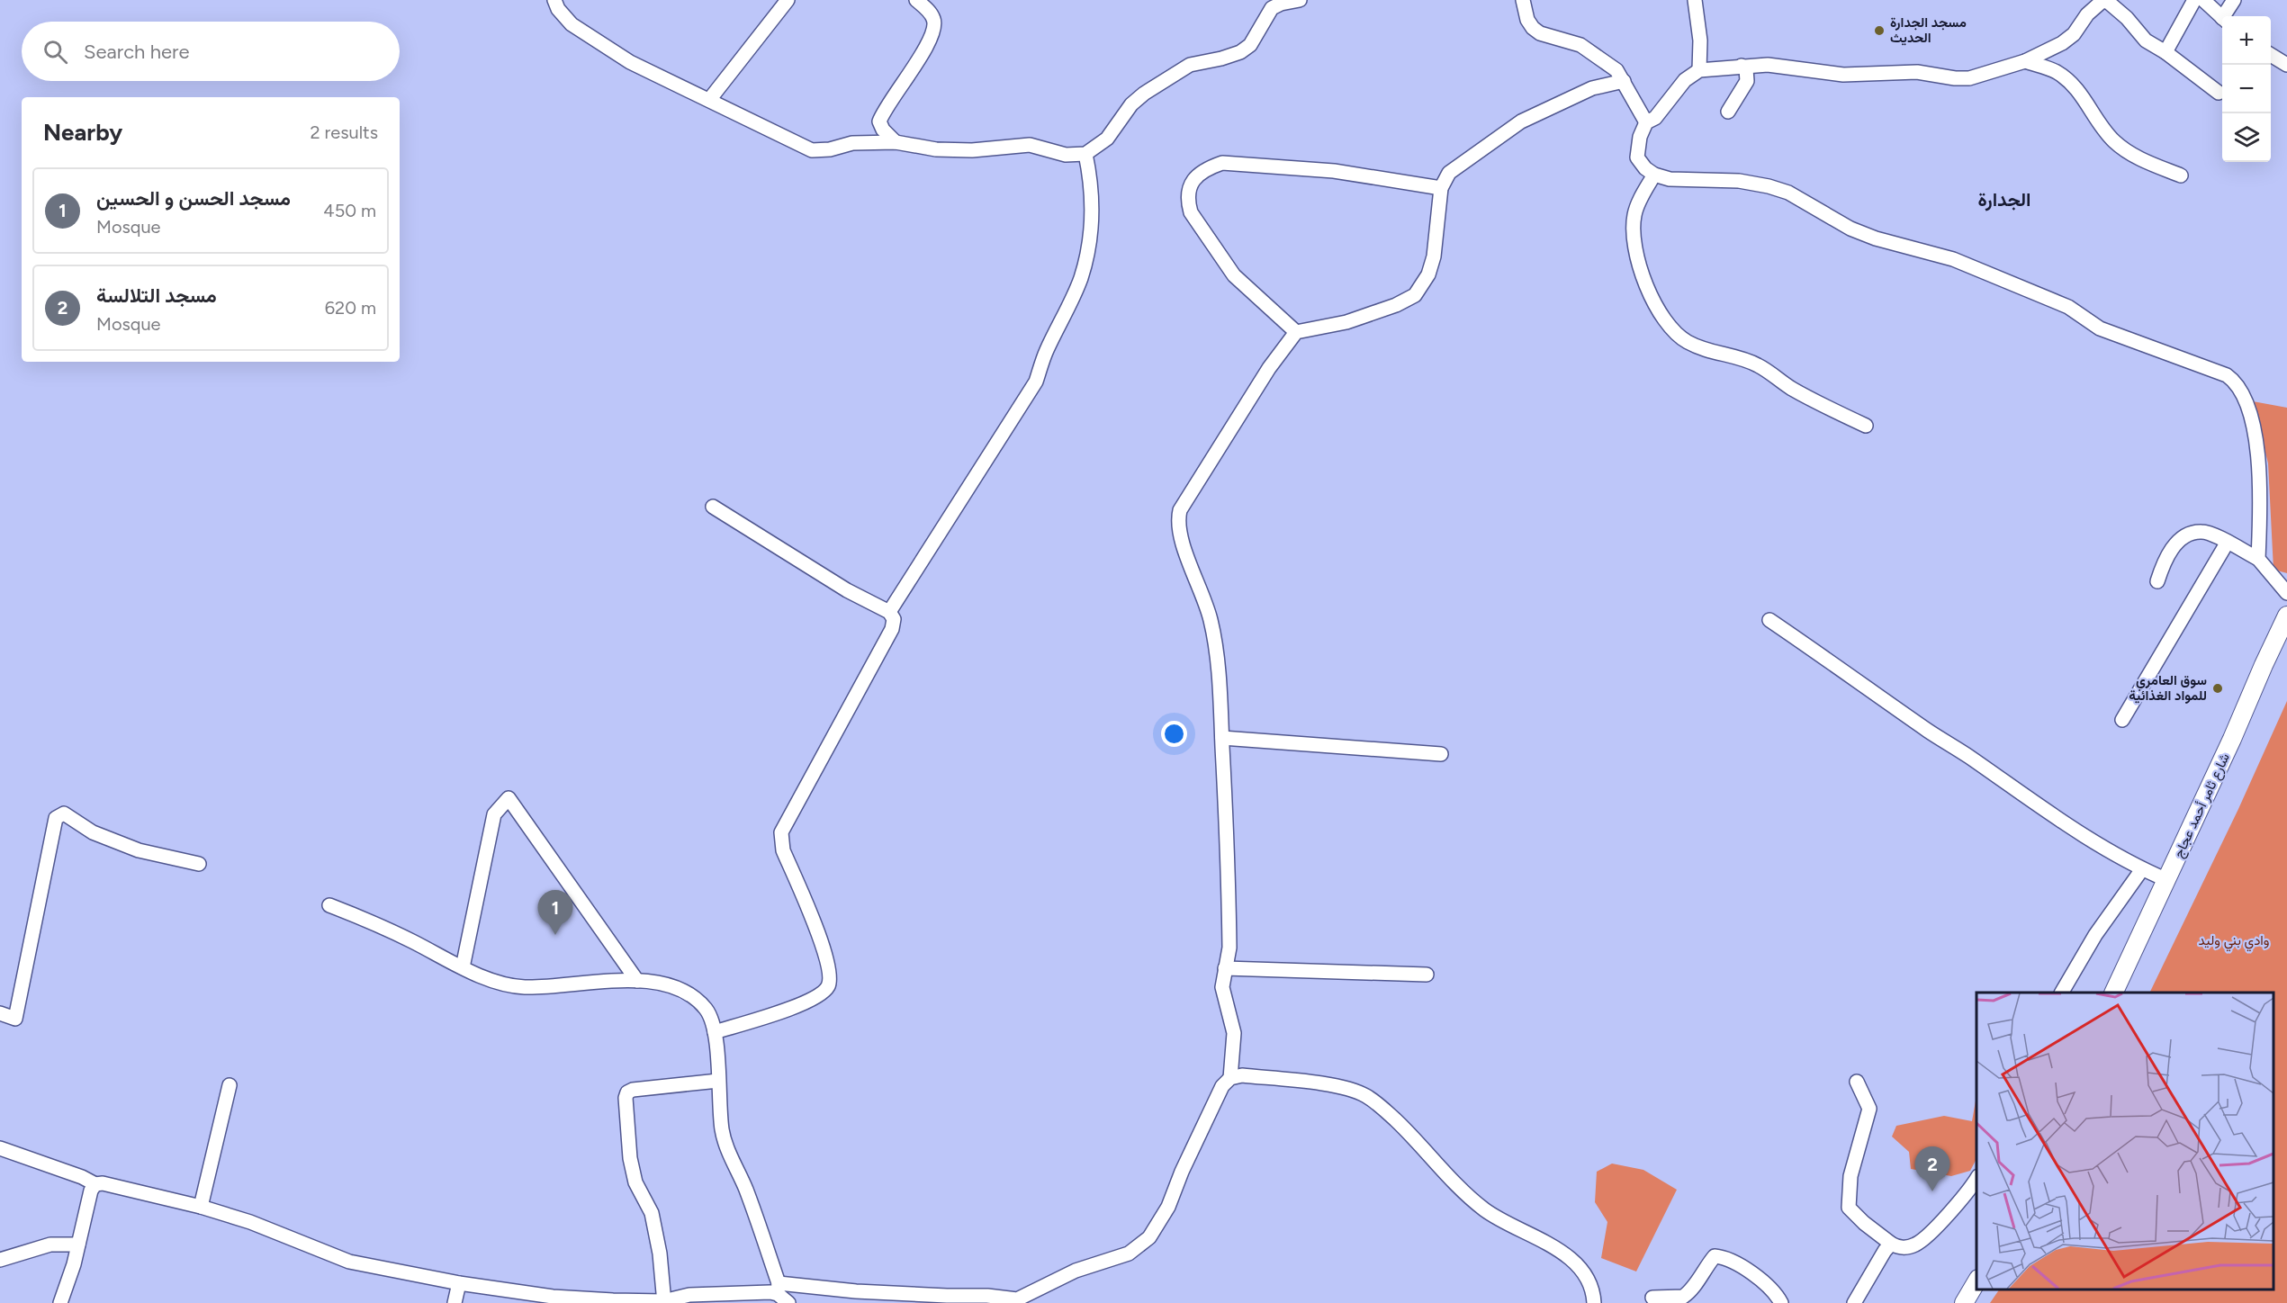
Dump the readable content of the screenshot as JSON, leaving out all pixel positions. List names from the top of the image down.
{
  "streets": {
    "main road": ["شارع ثامر أحمد عجاج"]
  },
  "districts": ["الجدارة"],
  "parks": ["وادي بني وليد"],
  "places": ["مسجد الجدارة الحديث", "سوق العامري للمواد الغذائية"],
  "page": {
    "map_buttons": ["+", "−"],
    "search": "Search here",
    "heading": ["Nearby", "2 results"],
    "list": [
      {
        "mark": "1",
        "name": "مسجد الحسن و الحسين",
        "note": "Mosque",
        "value": "450 m"
      },
      {
        "mark": "2",
        "name": "مسجد التلالسة",
        "note": "Mosque",
        "value": "620 m"
      }
    ],
    "pins": ["1", "2"]
  }
}
